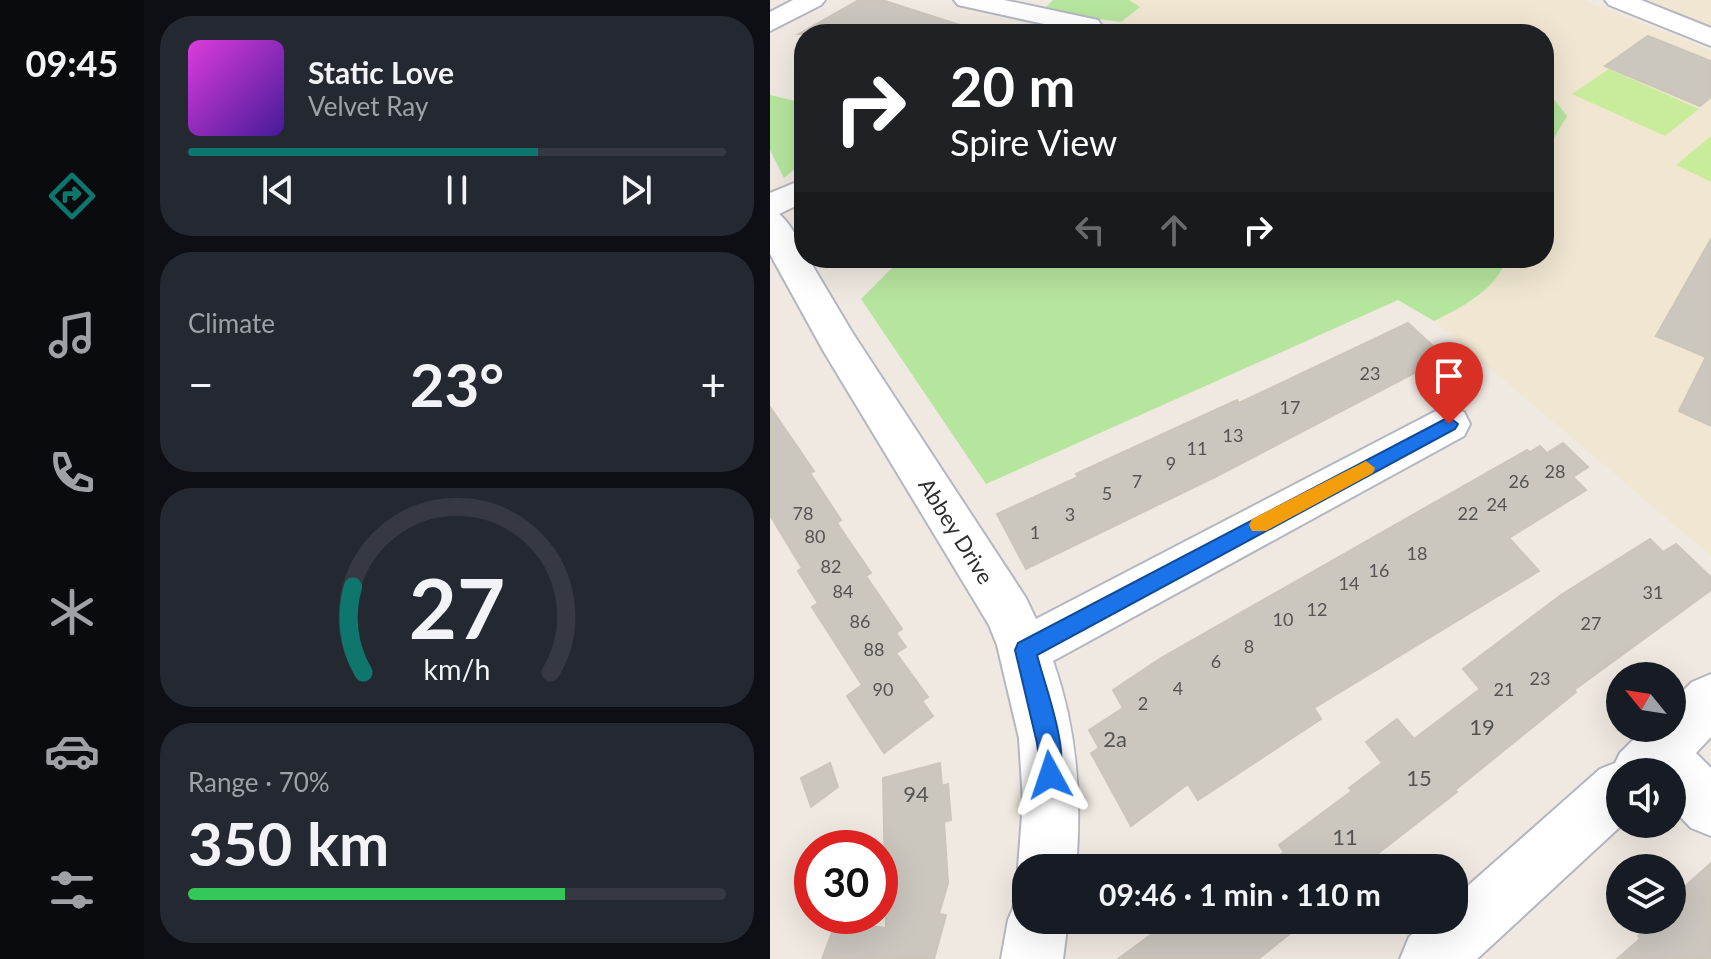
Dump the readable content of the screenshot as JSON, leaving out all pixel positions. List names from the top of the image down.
{
  "streets": {
    "street": ["Abbey Drive"]
  },
  "house_numbers": [
    "23",
    "17",
    "13",
    "11",
    "9",
    "28",
    "7",
    "26",
    "5",
    "24",
    "78",
    "22",
    "3",
    "1",
    "80",
    "18",
    "82",
    "16",
    "14",
    "84",
    "31",
    "12",
    "10",
    "86",
    "27",
    "8",
    "88",
    "6",
    "23",
    "4",
    "90",
    "21",
    "2",
    "19",
    "2a",
    "15",
    "94",
    "11"
  ],
  "north": "top left",
  "page": {
    "tabs": "09:45",
    "turn": ["20 m", "Spire View"],
    "song": ["Static Love", "Velvet Ray"],
    "tile": [
      "Climate",
      ["Range · 70%", "350 km"]
    ],
    "heat": ["−", "23°", "+"],
    "limit": "30",
    "trip": "09:46 · 1 min · 110 m",
    "gauge": ["27", "km/h"]
  }
}
